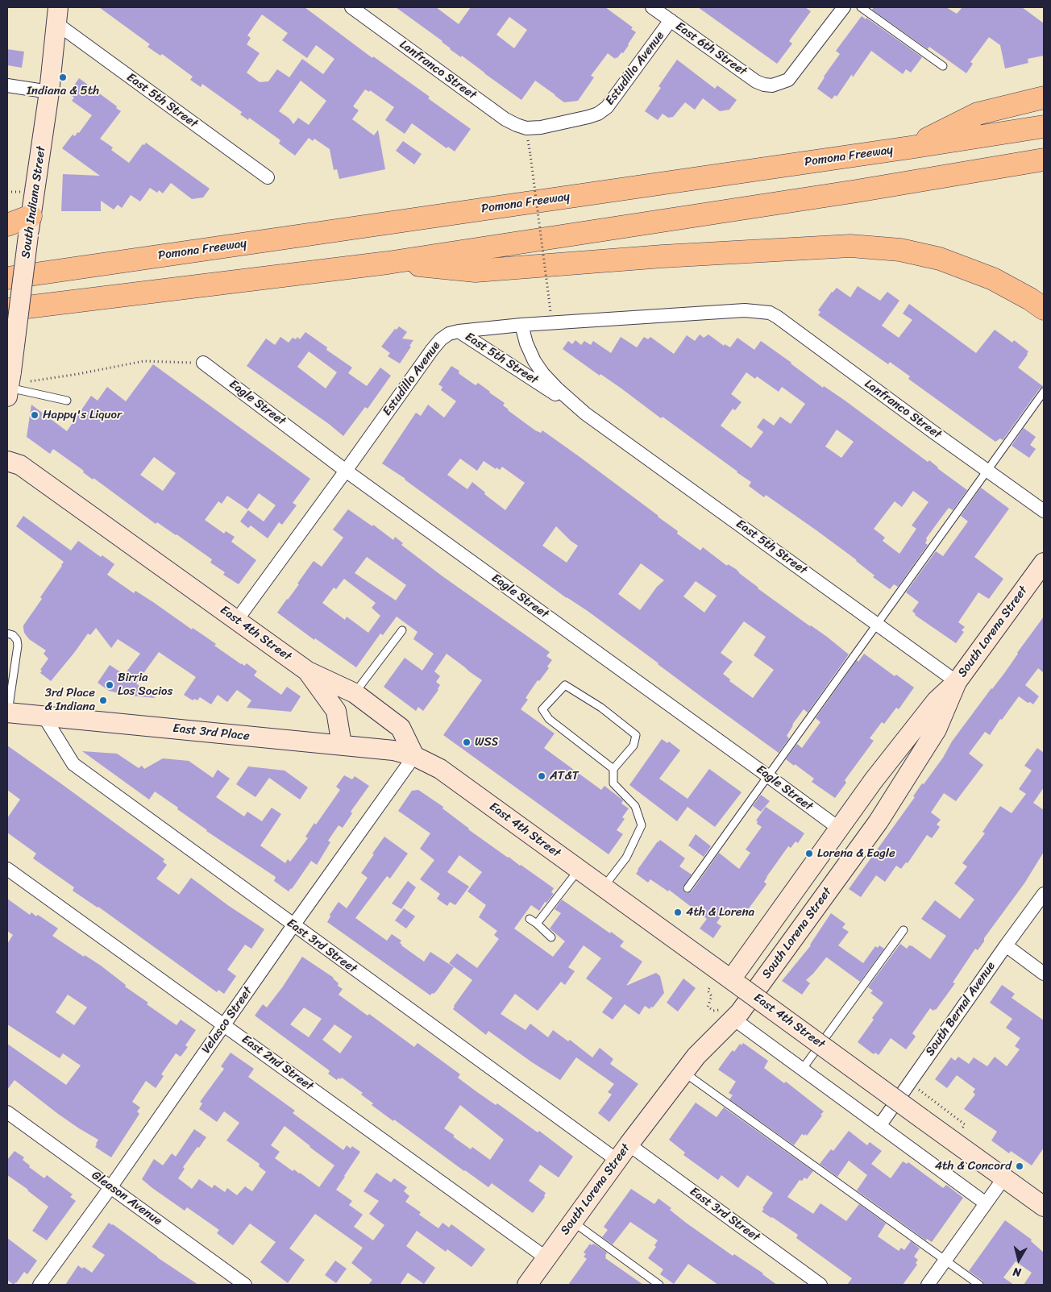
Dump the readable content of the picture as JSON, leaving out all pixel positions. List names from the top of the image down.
{
  "streets": {
    "highway": ["Pomona Freeway"],
    "main road": [
      "South Indiana Street",
      "South Lorena Street",
      "East 4th Street",
      "East 3rd Place"
    ],
    "street": [
      "East 6th Street",
      "Estudillo Avenue",
      "Lanfranco Street",
      "East 5th Street",
      "Eagle Street",
      "East 3rd Street",
      "South Bernal Avenue",
      "Velasco Street",
      "East 2nd Street",
      "Gleason Avenue"
    ]
  },
  "crossings": [
    ["East 6th Street", "Estudillo Avenue"],
    ["Estudillo Avenue", "Lanfranco Street"],
    ["Estudillo Avenue", "East 5th Street"],
    ["Estudillo Avenue", "Eagle Street"],
    ["Estudillo Avenue", "East 4th Street"],
    ["East 5th Street", "South Indiana Street"],
    ["East 5th Street", "South Lorena Street"],
    ["Eagle Street", "South Lorena Street"],
    ["South Lorena Street", "East 4th Street"],
    ["South Lorena Street", "East 3rd Street"],
    ["South Lorena Street", "East 2nd Street"],
    ["East 4th Street", "East 3rd Place"],
    ["East 4th Street", "Velasco Street"],
    ["East 3rd Place", "East 3rd Street"],
    ["East 3rd Place", "Velasco Street"],
    ["East 3rd Street", "Velasco Street"],
    ["Velasco Street", "East 2nd Street"],
    ["Velasco Street", "Gleason Avenue"]
  ],
  "places": [
    "Indiana & 5th",
    "Happy's Liquor",
    "Birria Los Socios",
    "3rd Place & Indiana",
    "WSS",
    "AT&T",
    "Lorena & Eagle",
    "4th & Lorena",
    "4th & Concord"
  ],
  "north": "bottom"
}
